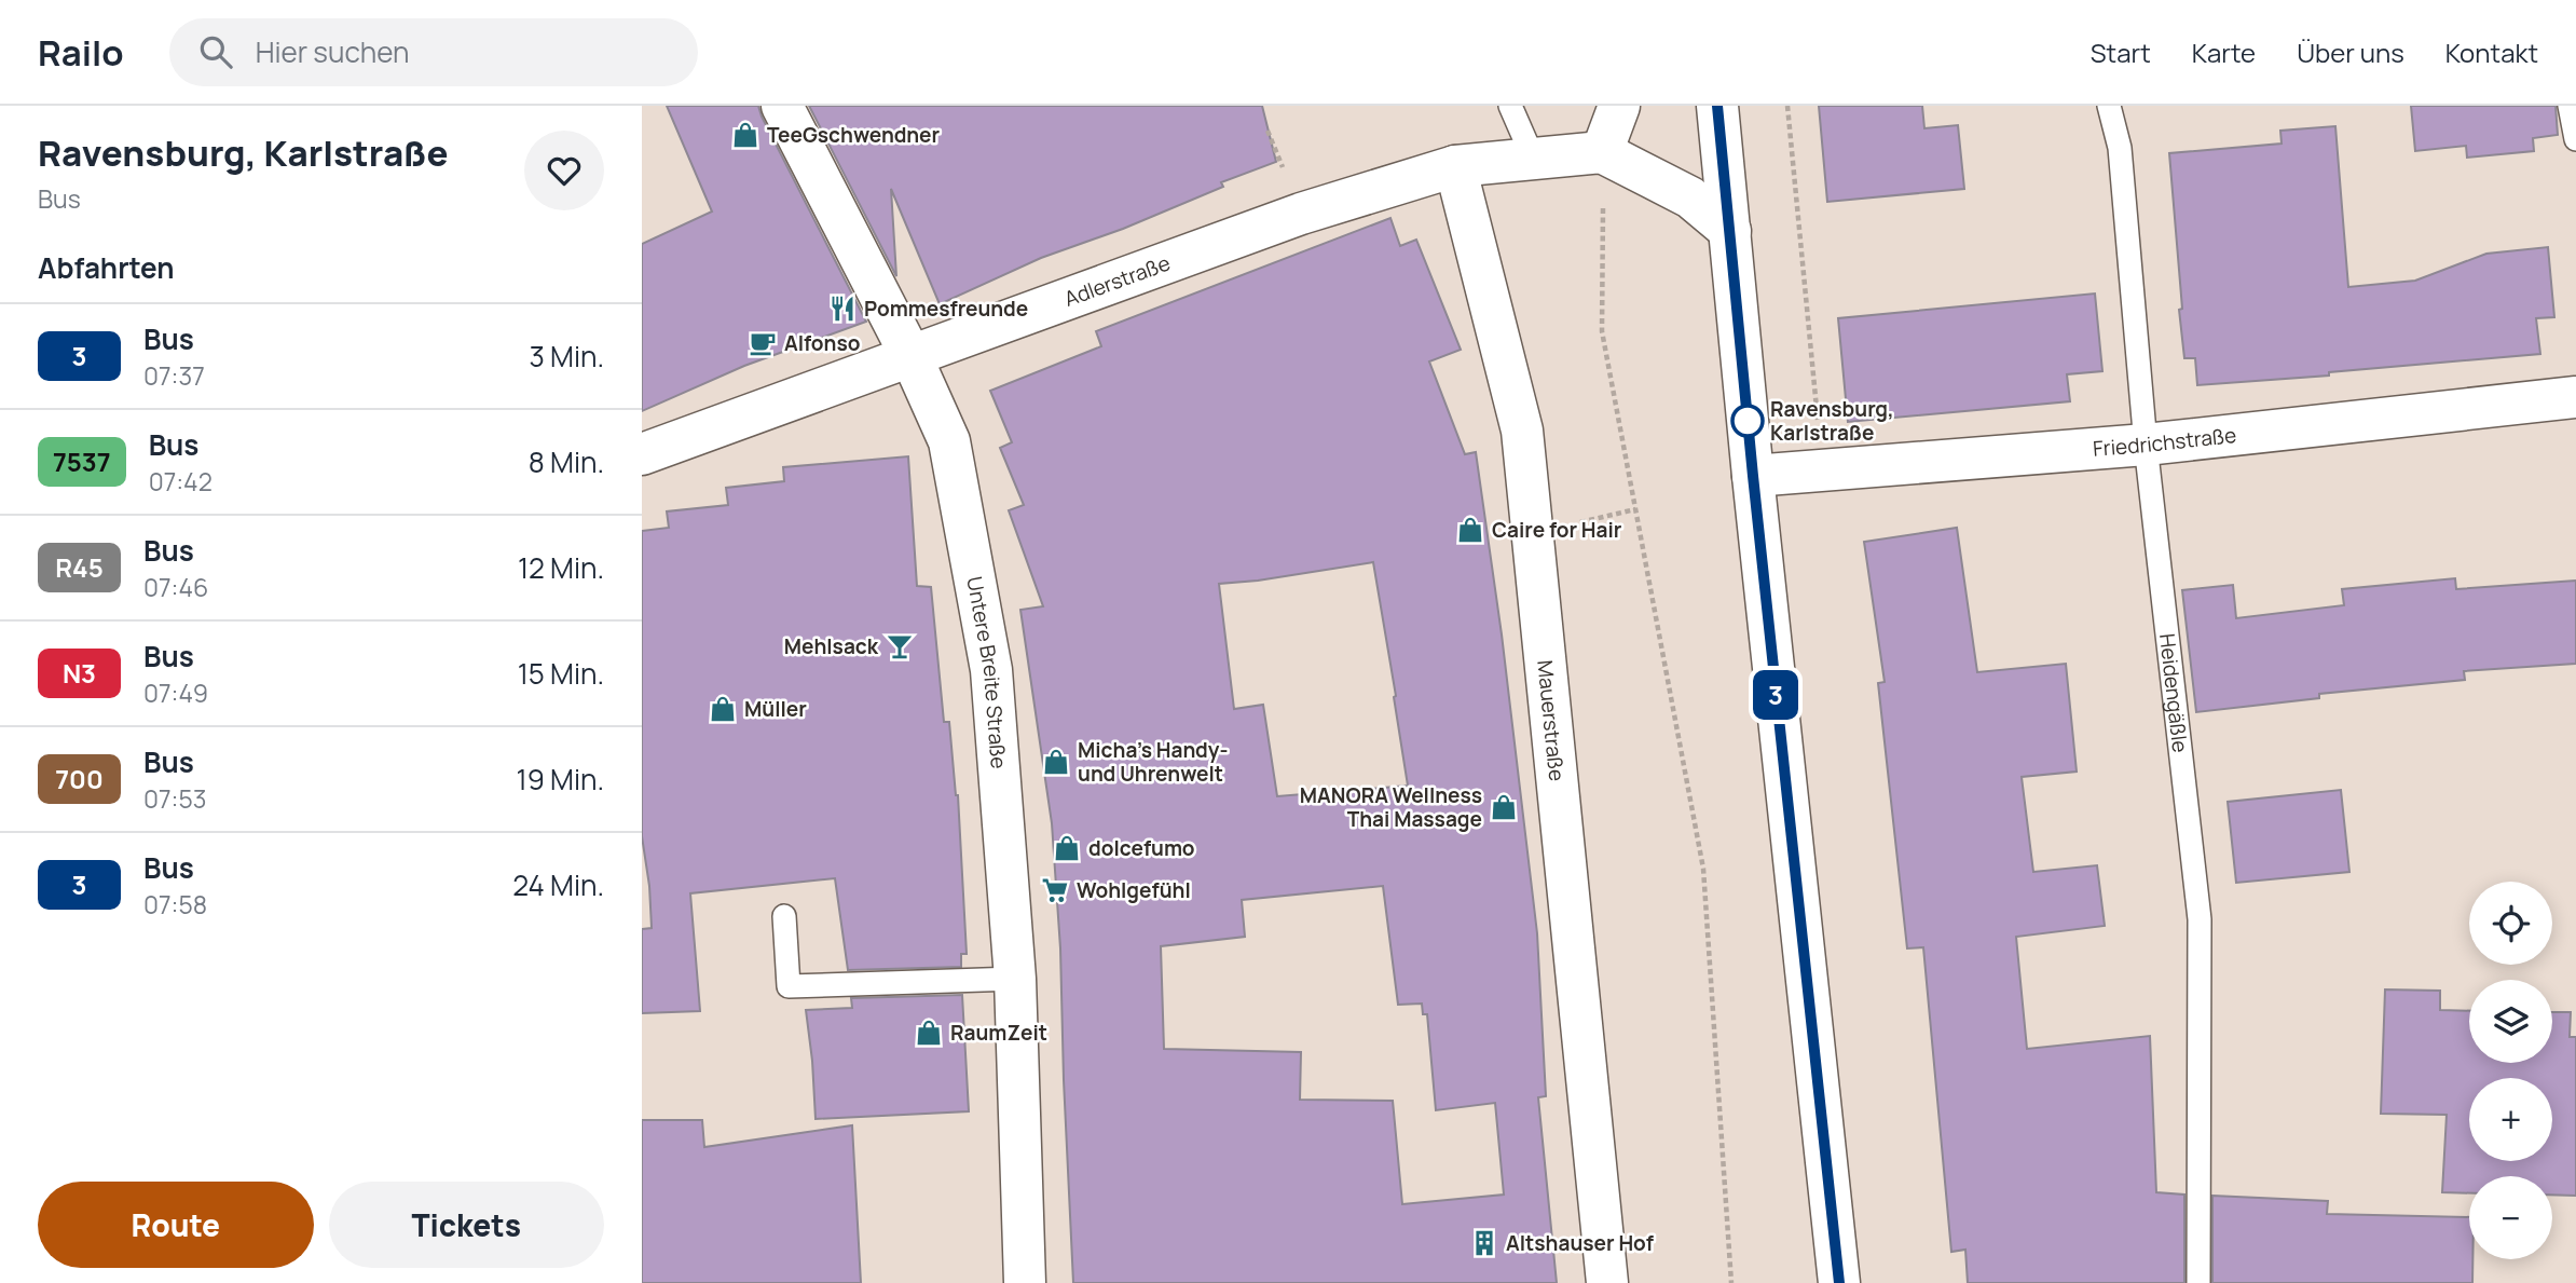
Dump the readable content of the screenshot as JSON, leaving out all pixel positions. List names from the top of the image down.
{
  "streets": {
    "street": [
      "Adlerstraße",
      "Friedrichstraße",
      "Untere Breite Straße",
      "Mauerstraße"
    ],
    "lane": ["Heidengäßle"]
  },
  "crossings": [
    ["Adlerstraße", "Untere Breite Straße"],
    ["Adlerstraße", "Mauerstraße"],
    ["Friedrichstraße", "Heidengäßle"]
  ],
  "places": {
    "shop": [
      "TeeGschwendner",
      "Caire for Hair",
      "Müller",
      "Micha's Handy- und Uhrenwelt",
      "MANORA Wellness Thai Massage",
      "dolcefumo",
      "RaumZeit"
    ],
    "restaurant": ["Pommesfreunde"],
    "cafe": ["Alfonso"],
    "other": ["Ravensburg, Karlstraße"],
    "bar": ["Mehlsack"],
    "supermarket": ["Wohlgefühl"],
    "building": ["Altshauser Hof"]
  },
  "lines": ["bus line 3"],
  "page": {
    "header": "Railo",
    "search": "Hier suchen",
    "nav": [
      "Start",
      "Karte",
      "Über uns",
      "Kontakt"
    ],
    "heading": [
      ["Ravensburg, Karlstraße", "Bus"],
      "Abfahrten"
    ],
    "on_map": "3",
    "list": [
      {
        "mark": "3",
        "name": "Bus",
        "note": "07:37",
        "value": "3 Min."
      },
      {
        "mark": "7537",
        "name": "Bus",
        "note": "07:42",
        "value": "8 Min."
      },
      {
        "mark": "R45",
        "name": "Bus",
        "note": "07:46",
        "value": "12 Min."
      },
      {
        "mark": "N3",
        "name": "Bus",
        "note": "07:49",
        "value": "15 Min."
      },
      {
        "mark": "700",
        "name": "Bus",
        "note": "07:53",
        "value": "19 Min."
      },
      {
        "mark": "3",
        "name": "Bus",
        "note": "07:58",
        "value": "24 Min."
      }
    ],
    "map_buttons": ["+", "−"],
    "buttons": ["Route", "Tickets"]
  }
}
